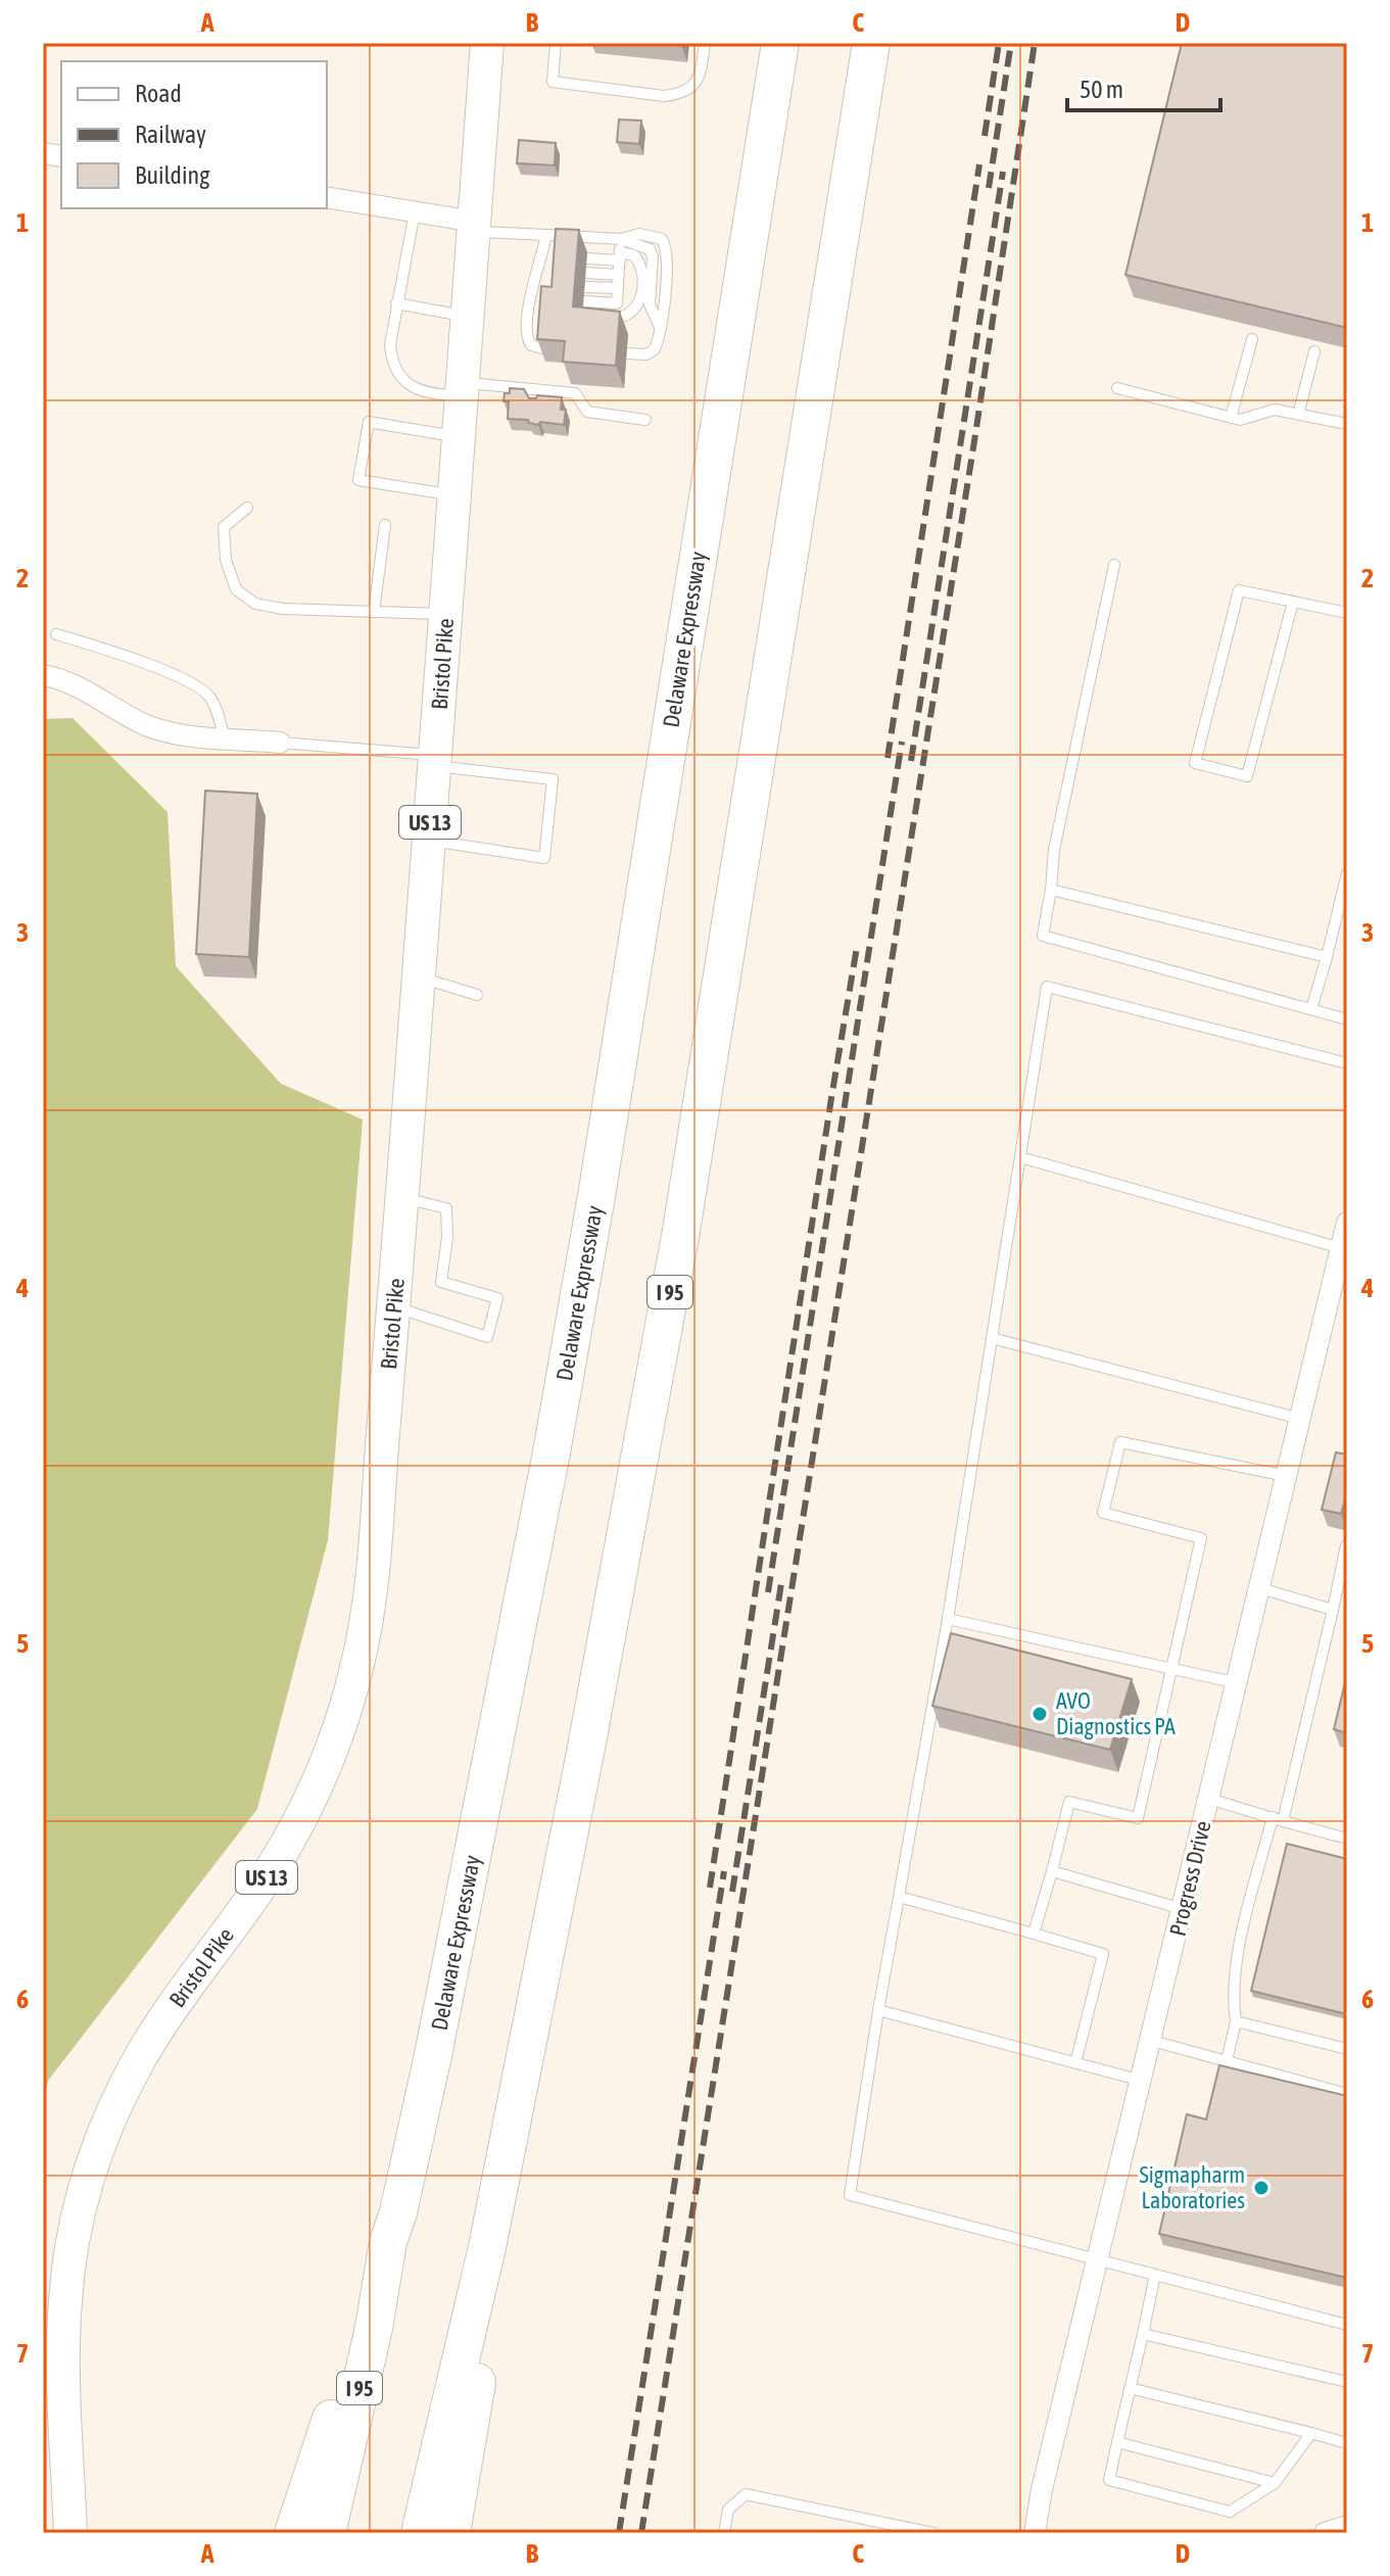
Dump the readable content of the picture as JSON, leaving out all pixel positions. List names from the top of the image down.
{
  "streets": {
    "highway": ["Delaware Expressway", "I 95"],
    "main road": ["Bristol Pike", "US 13"],
    "street": ["Progress Drive"]
  },
  "places": ["AVO Diagnostics PA", "Sigmapharm Laboratories"],
  "legend": ["Road", "Railway", "Building"],
  "scale_bar": "50 m",
  "grid": {
    "columns": [
      "A",
      "B",
      "C",
      "D"
    ],
    "rows": [
      "1",
      "2",
      "3",
      "4",
      "5",
      "6",
      "7"
    ]
  }
}
